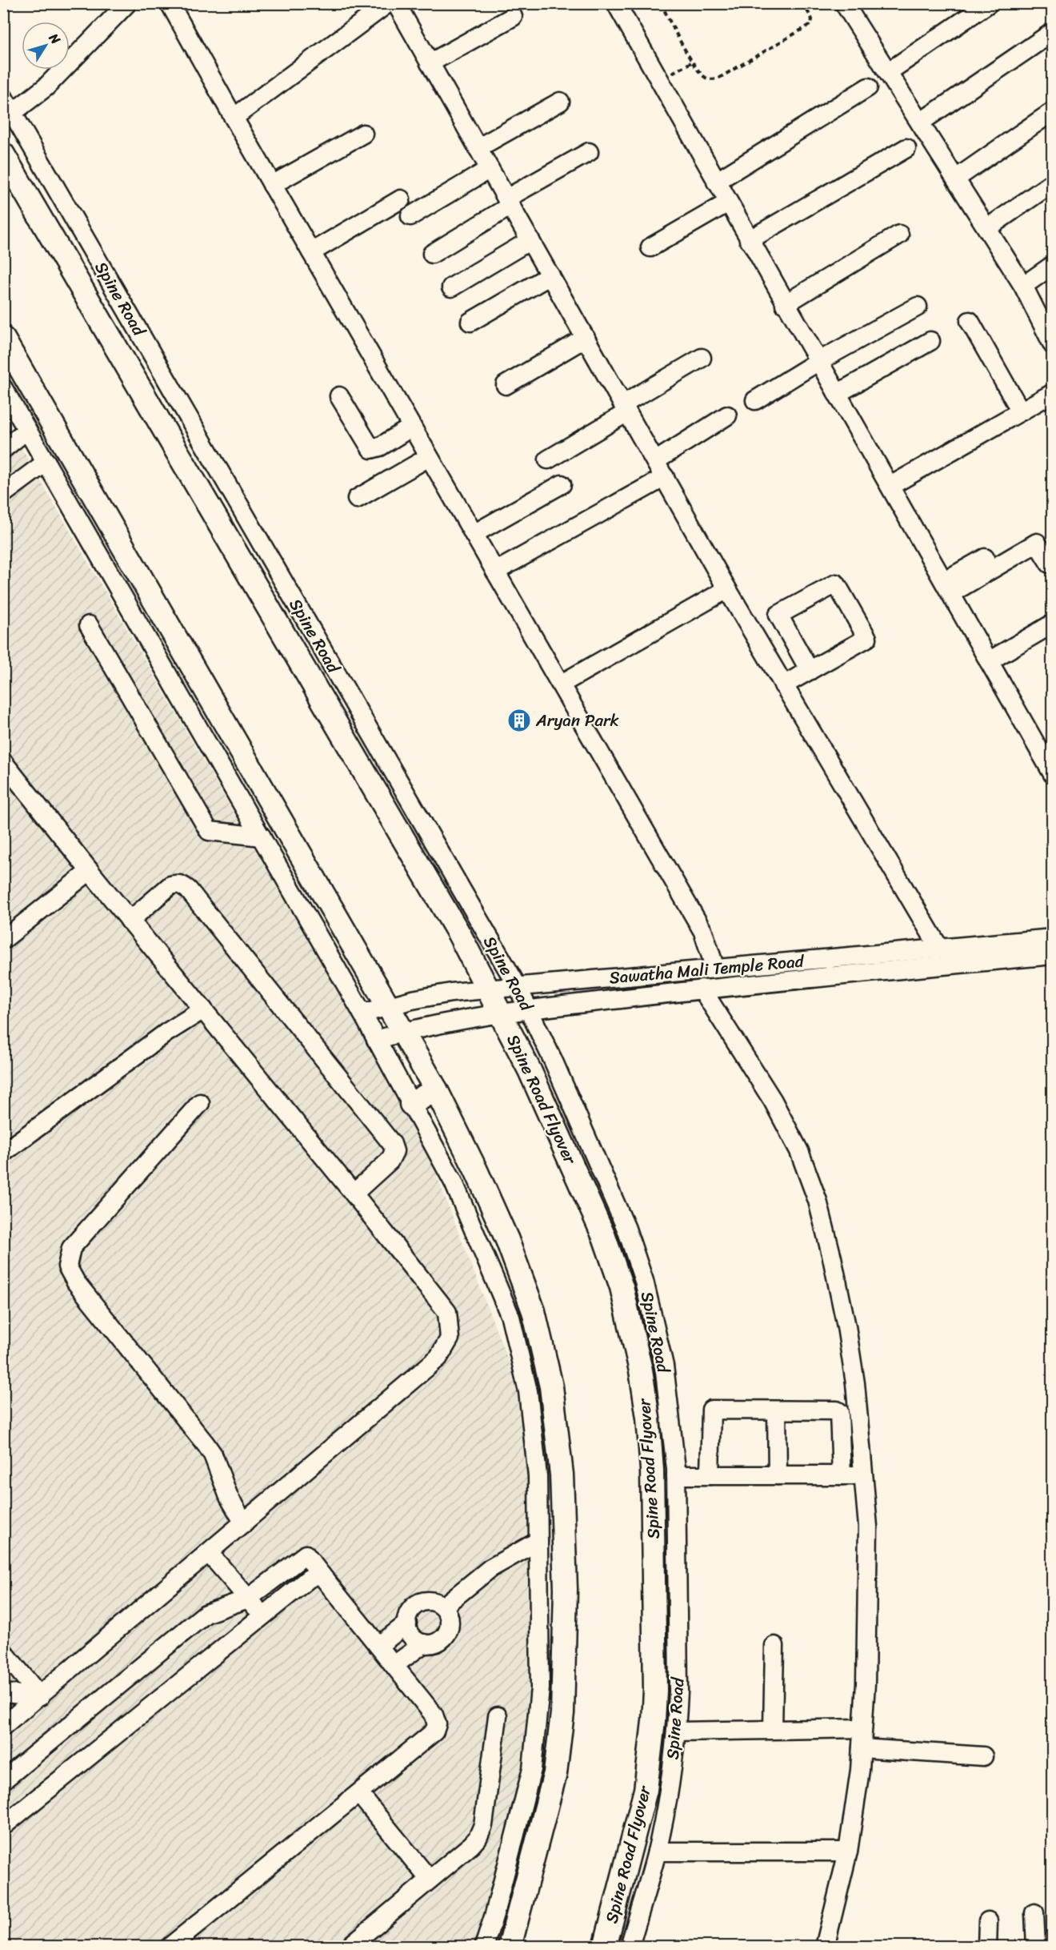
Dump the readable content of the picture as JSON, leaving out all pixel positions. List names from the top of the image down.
{
  "streets": {
    "main road": ["Spine Road", "Spine Road Flyover"],
    "street": ["Sawatha Mali Temple Road"]
  },
  "crossings": [
    ["Spine Road", "Sawatha Mali Temple Road"],
    ["Spine Road", "Spine Road Flyover"],
    ["Sawatha Mali Temple Road", "Spine Road Flyover"]
  ],
  "places": {
    "building": ["Aryan Park"]
  },
  "north": "top right"
}
